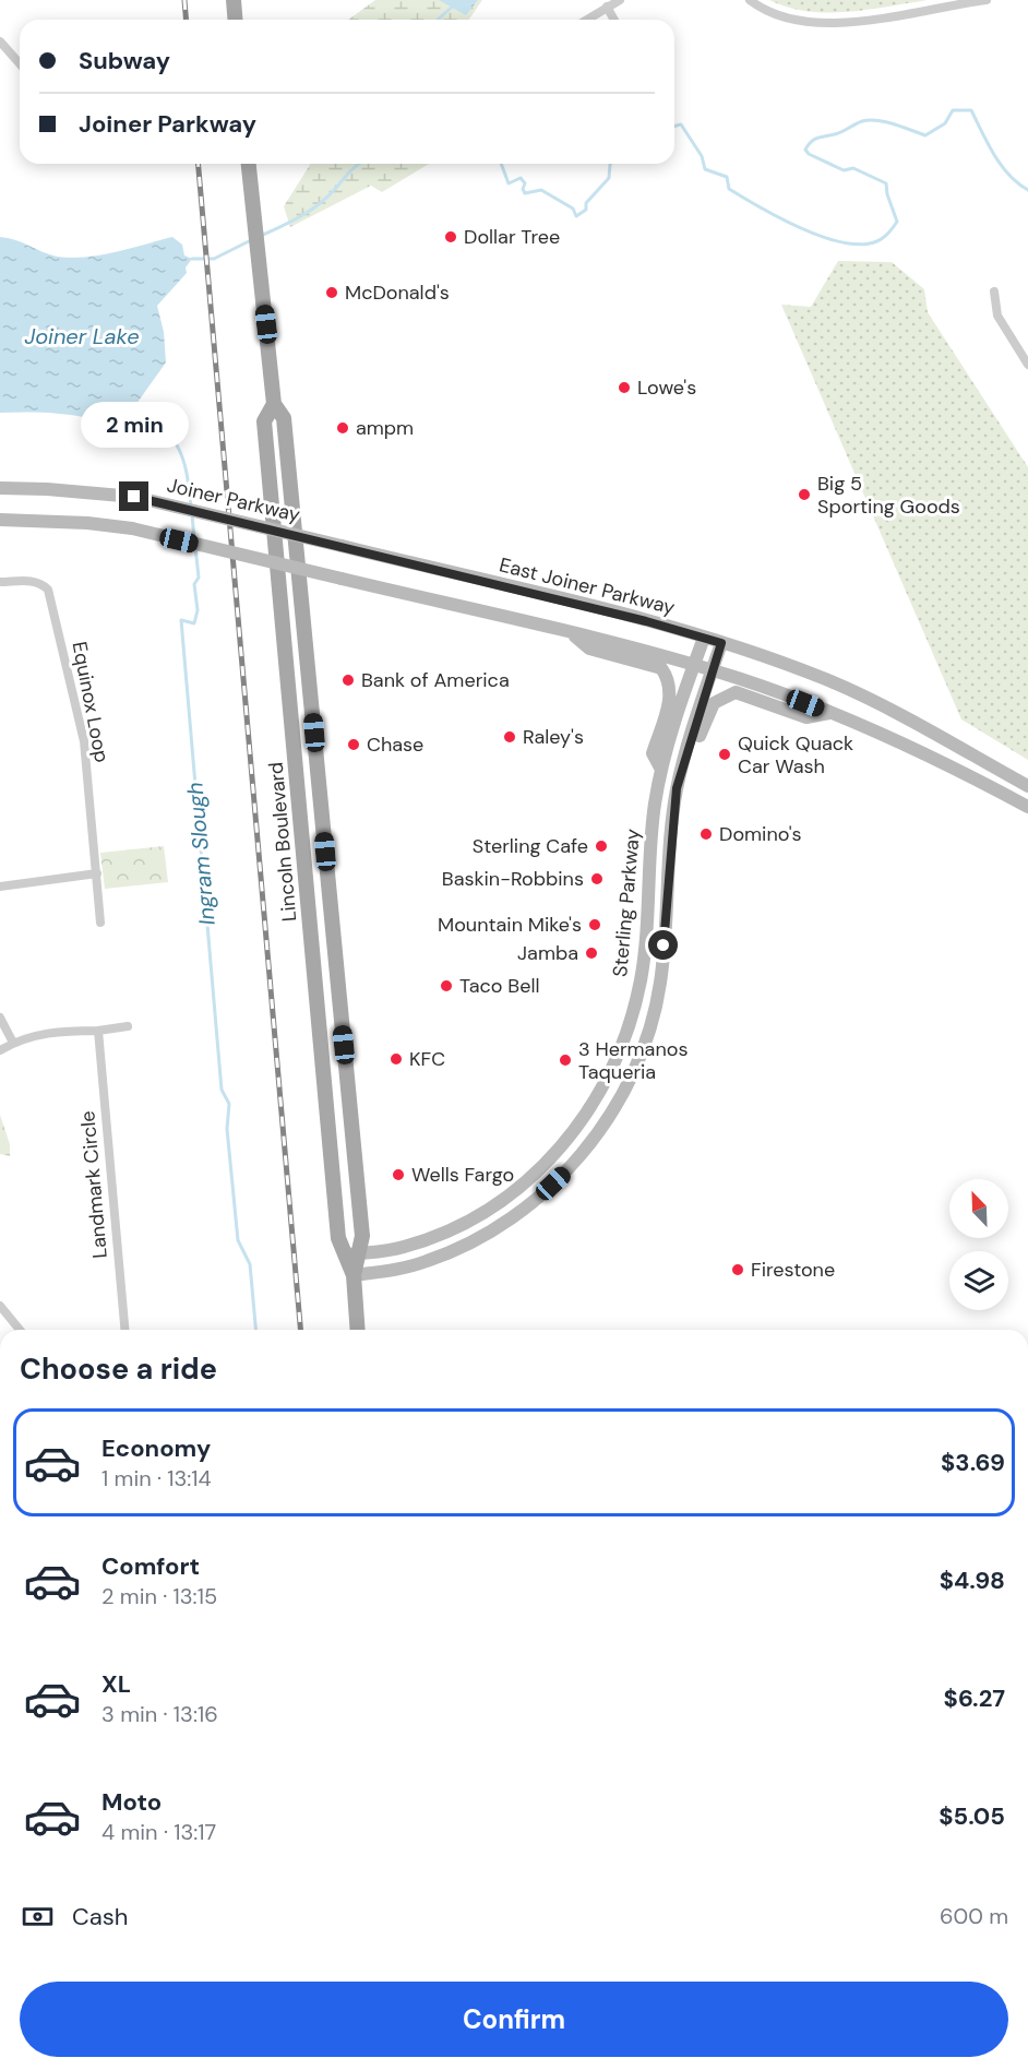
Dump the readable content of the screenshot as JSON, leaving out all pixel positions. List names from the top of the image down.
{
  "streets": {
    "main road": [
      "Joiner Parkway",
      "East Joiner Parkway",
      "Lincoln Boulevard",
      "Sterling Parkway"
    ],
    "street": ["Equinox Loop", "Landmark Circle"]
  },
  "crossings": [
    ["Joiner Parkway", "East Joiner Parkway"],
    ["East Joiner Parkway", "Sterling Parkway"],
    ["Lincoln Boulevard", "Sterling Parkway"]
  ],
  "water": ["Joiner Lake", "Ingram Slough"],
  "places": [
    "Dollar Tree",
    "McDonald's",
    "Lowe's",
    "ampm",
    "Big 5 Sporting Goods",
    "Bank of America",
    "Raley's",
    "Chase",
    "Quick Quack Car Wash",
    "Domino's",
    "Sterling Cafe",
    "Baskin-Robbins",
    "Mountain Mike's",
    "Jamba",
    "Taco Bell",
    "KFC",
    "3 Hermanos Taqueria",
    "Wells Fargo",
    "Firestone"
  ],
  "north": "top left",
  "page": {
    "banner": ["Subway", "Joiner Parkway"],
    "bubble": "2 min",
    "heading": "Choose a ride",
    "list": [
      {
        "name": "Economy",
        "note": "1 min · 13:14",
        "value": "$3.69"
      },
      {
        "name": "Comfort",
        "note": "2 min · 13:15",
        "value": "$4.98"
      },
      {
        "name": "XL",
        "note": "3 min · 13:16",
        "value": "$6.27"
      },
      {
        "name": "Moto",
        "note": "4 min · 13:17",
        "value": "$5.05"
      }
    ],
    "pay": ["Cash", "600 m"],
    "buttons": "Confirm"
  }
}
